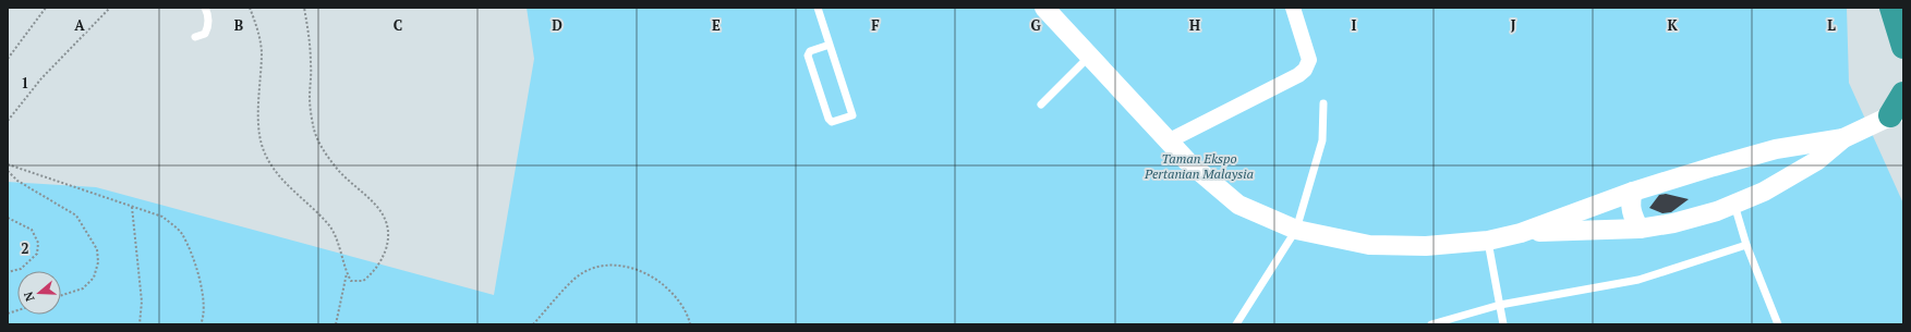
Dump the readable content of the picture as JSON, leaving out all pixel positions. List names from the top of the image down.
{
  "parks": ["Taman Ekspo Pertanian Malaysia"],
  "north": "left",
  "grid": {
    "columns": [
      "A",
      "B",
      "C",
      "D",
      "E",
      "F",
      "G",
      "H",
      "I",
      "J",
      "K",
      "L"
    ],
    "rows": ["1", "2"]
  }
}
